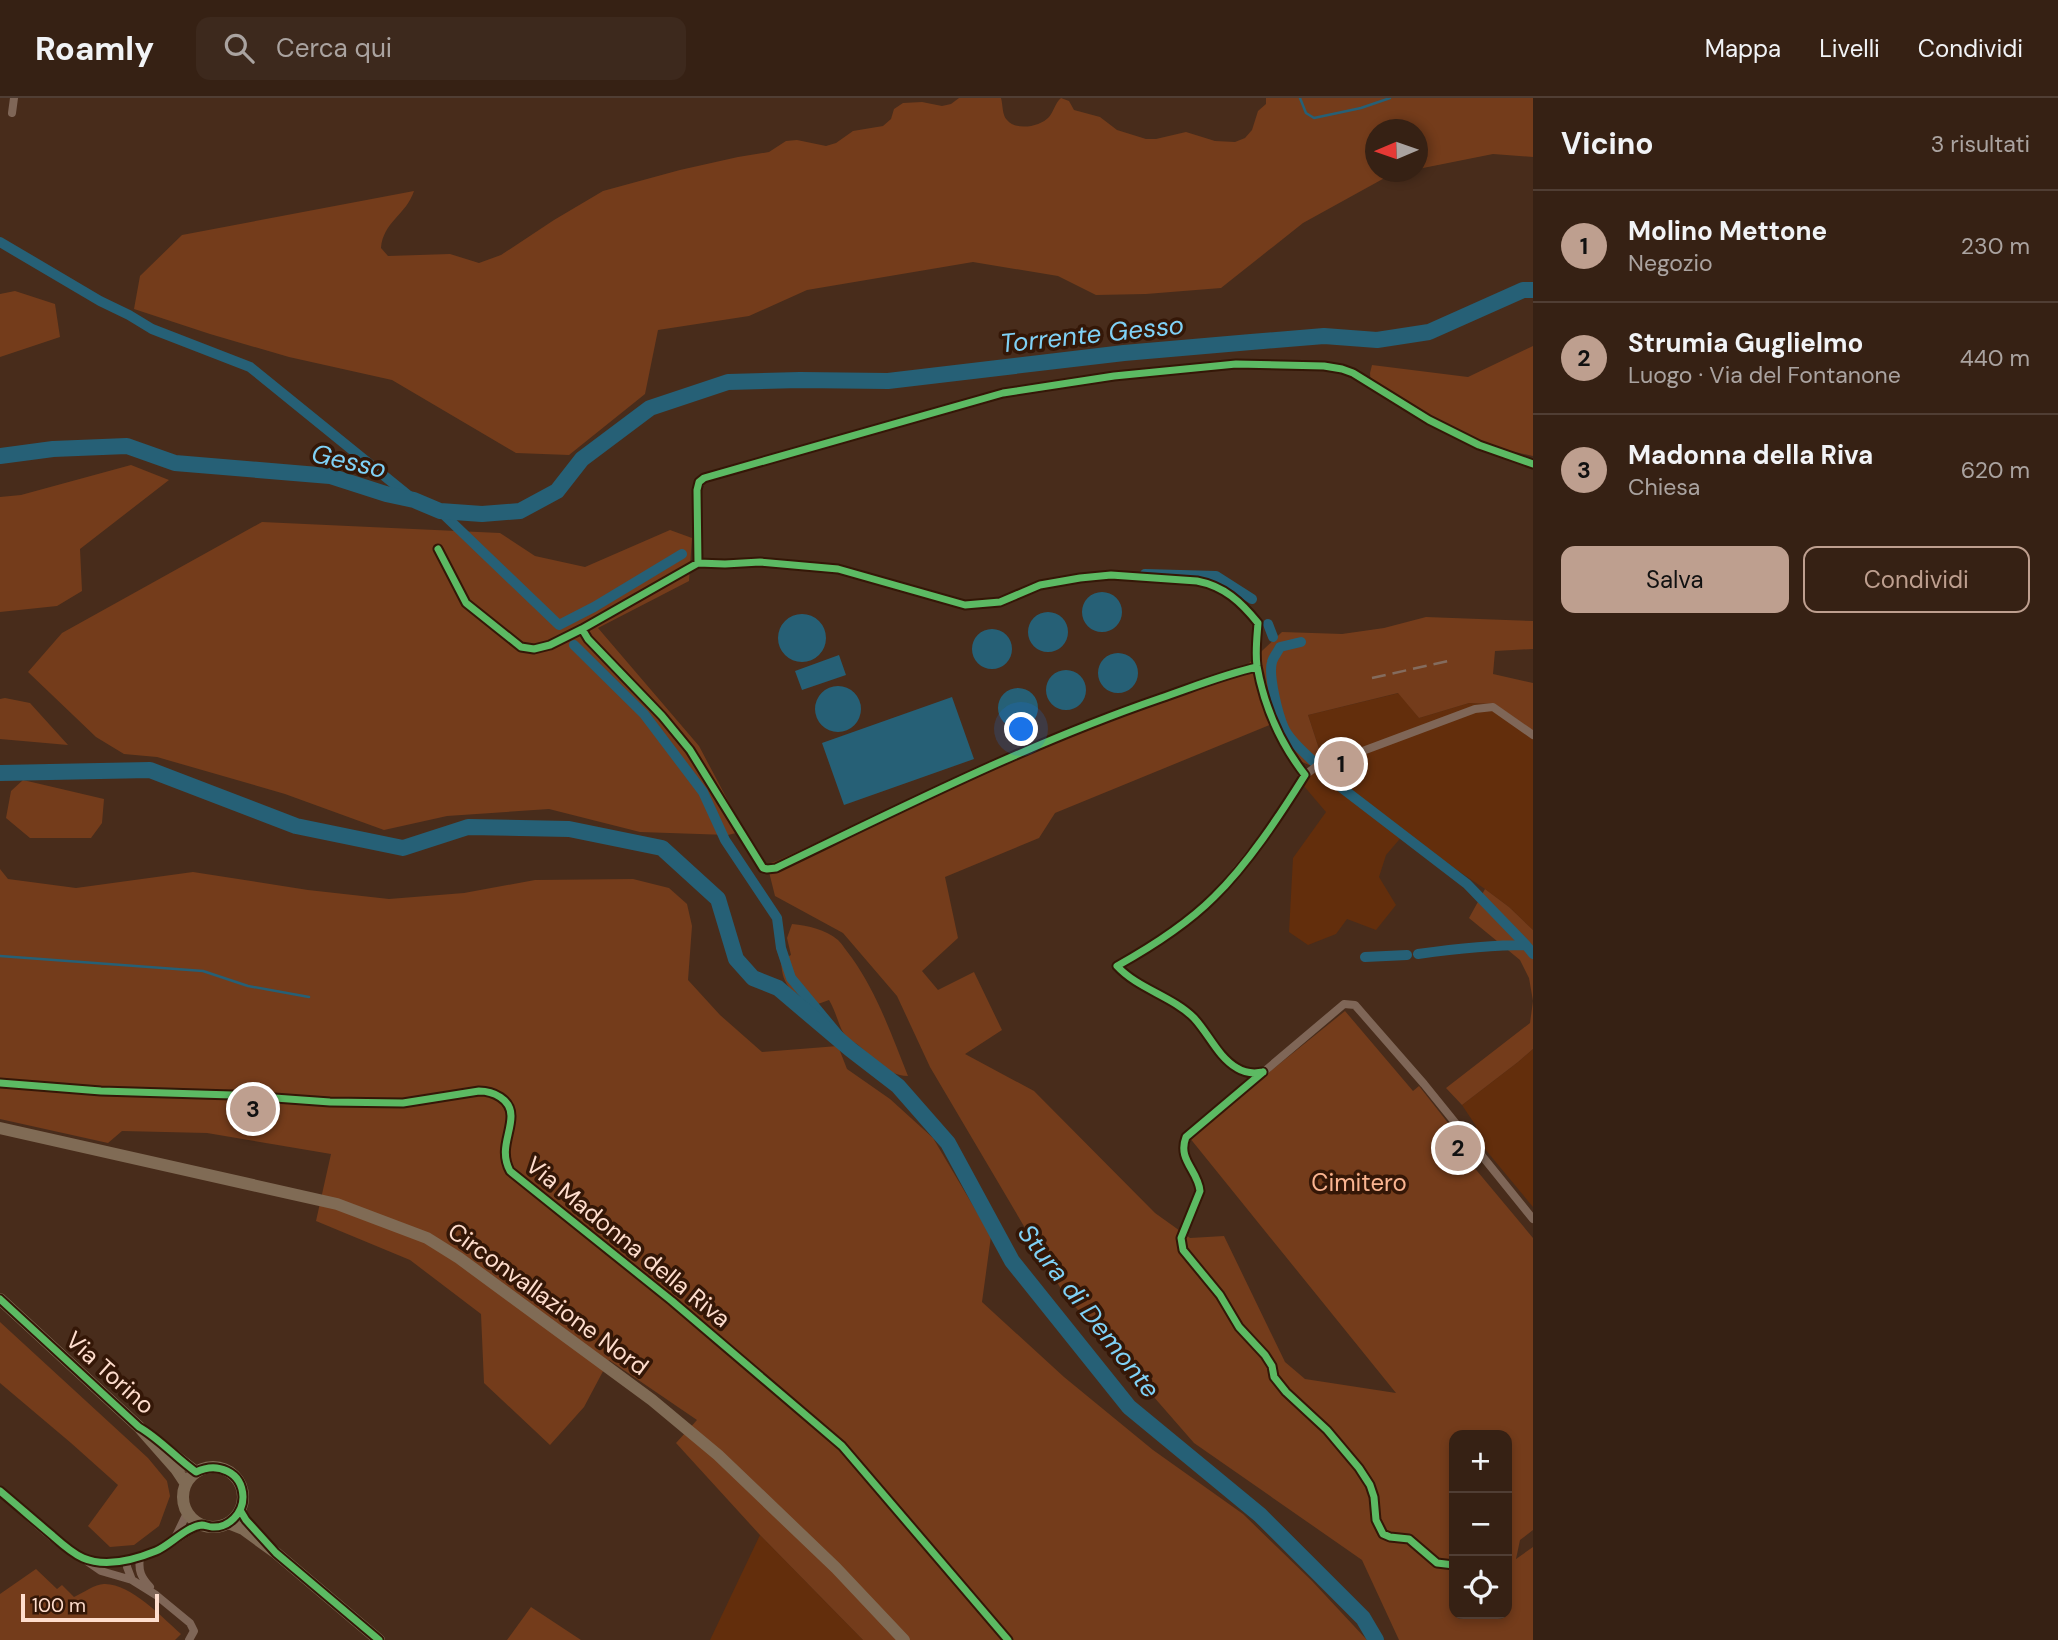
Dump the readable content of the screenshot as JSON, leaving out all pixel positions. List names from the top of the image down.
{
  "streets": {
    "main road": ["Circonvallazione Nord", "Via Torino"],
    "street": ["Via Madonna della Riva"]
  },
  "water": ["Torrente Gesso", "Gesso", "Stura di Demonte"],
  "parks": ["Cimitero"],
  "scale_bar": "100 m",
  "north": "left",
  "page": {
    "header": "Roamly",
    "search": "Cerca qui",
    "nav": ["Mappa", "Livelli", "Condividi"],
    "heading": ["Vicino", "3 risultati"],
    "list": [
      {
        "mark": "1",
        "name": "Molino Mettone",
        "note": "Negozio",
        "value": "230 m"
      },
      {
        "mark": "2",
        "name": "Strumia Guglielmo",
        "note": "Luogo · Via del Fontanone",
        "value": "440 m"
      },
      {
        "mark": "3",
        "name": "Madonna della Riva",
        "note": "Chiesa",
        "value": "620 m"
      }
    ],
    "buttons": ["Salva", "Condividi"],
    "pins": ["1", "3", "2"],
    "map_buttons": ["+", "−"],
    "scale": "100 m"
  }
}
